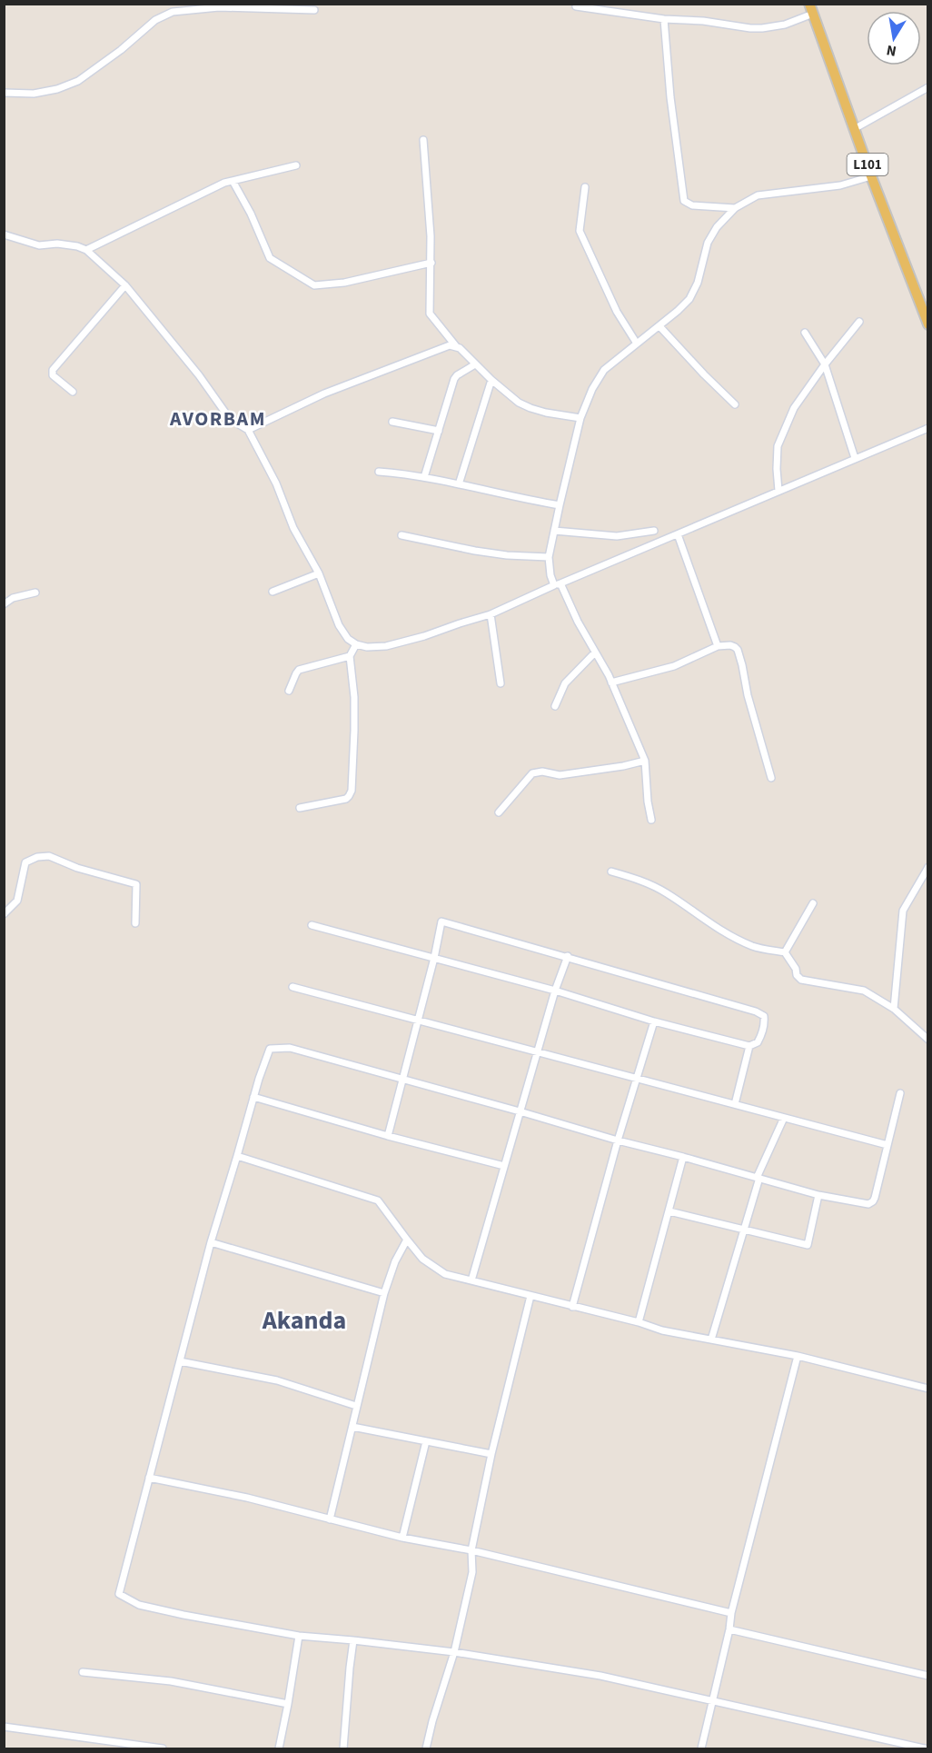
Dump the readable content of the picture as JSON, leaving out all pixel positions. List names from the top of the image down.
{
  "streets": {
    "main road": ["L101"]
  },
  "districts": ["AVORBAM", "Akanda"],
  "north": "bottom"
}
